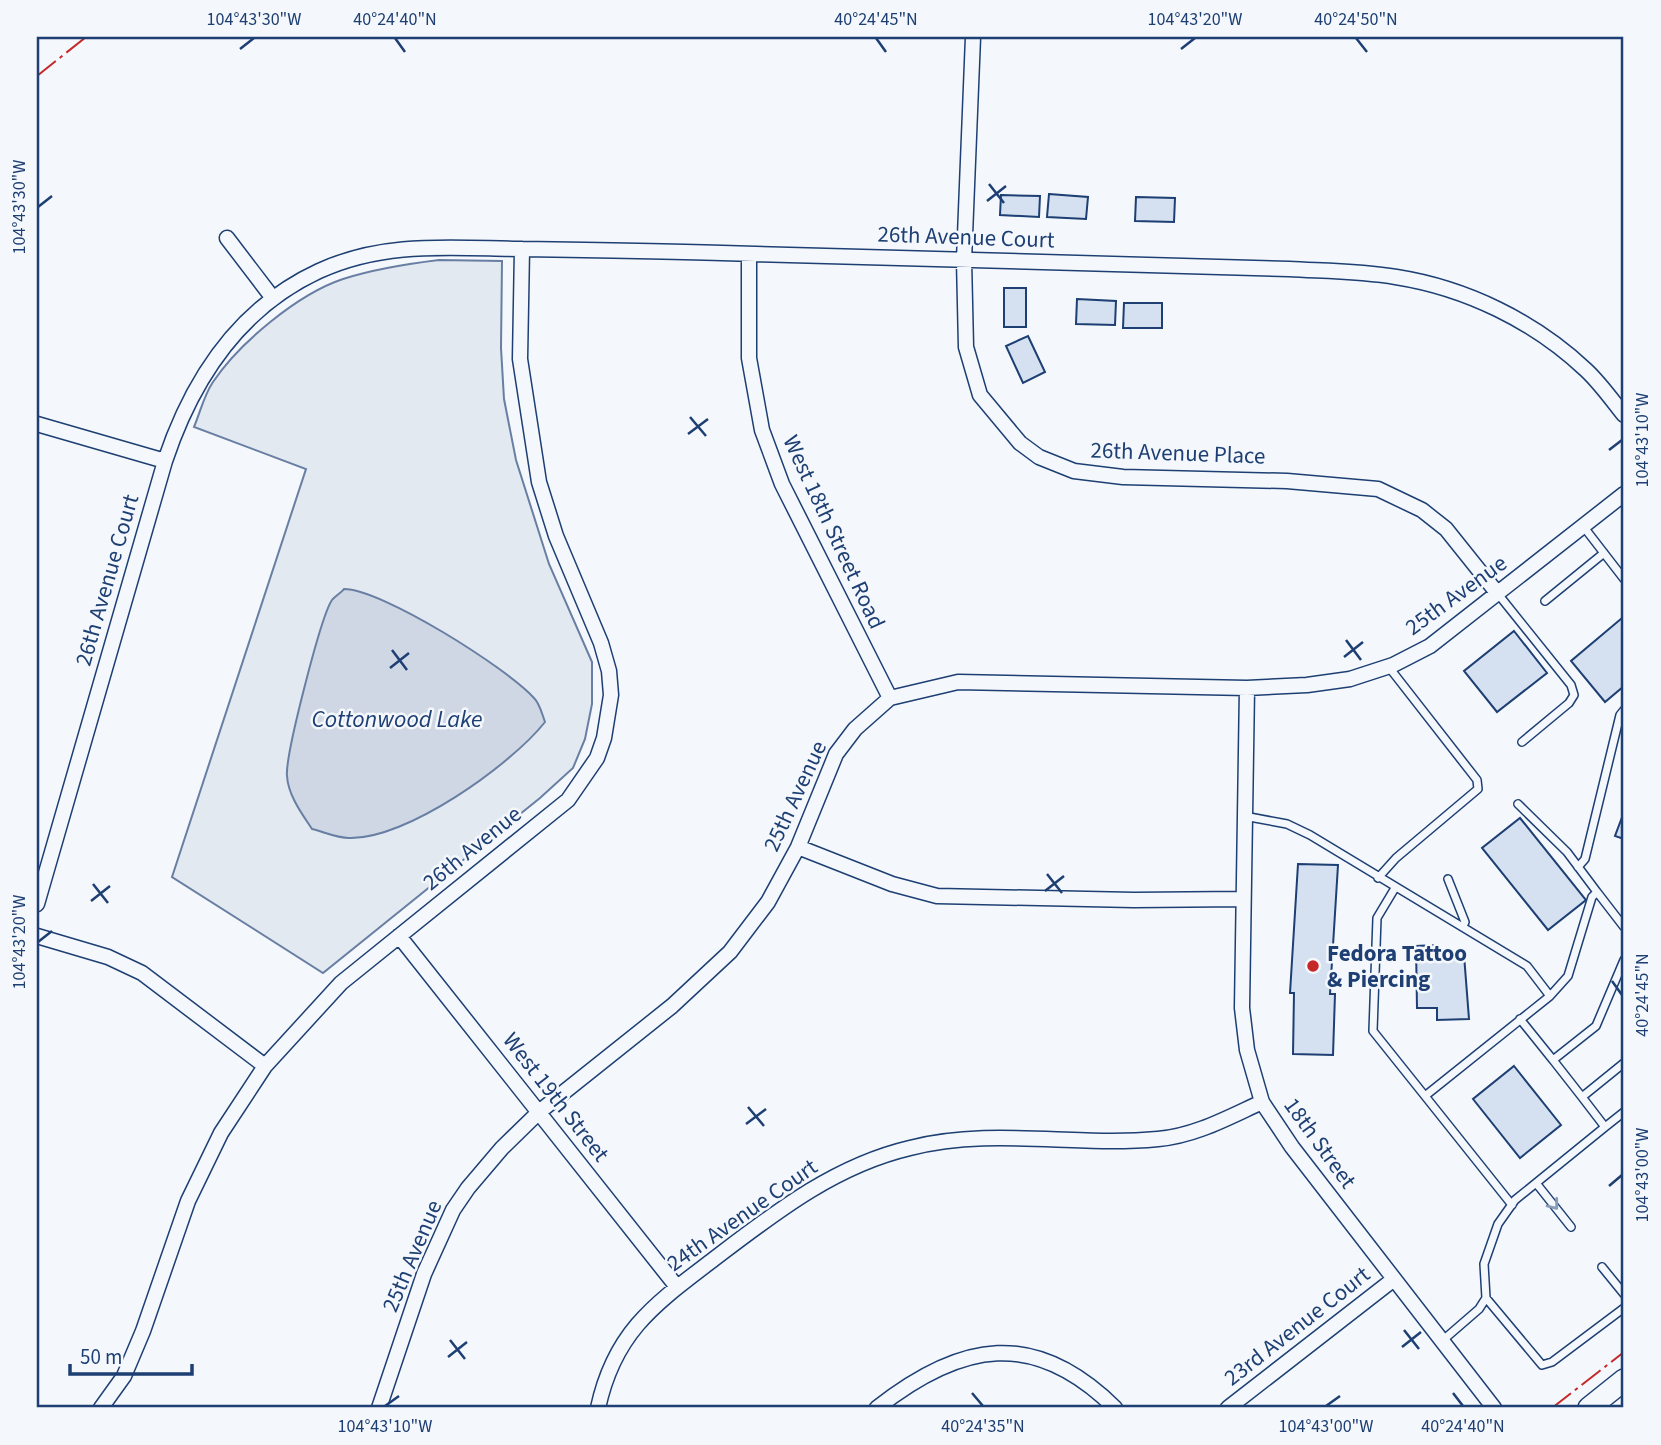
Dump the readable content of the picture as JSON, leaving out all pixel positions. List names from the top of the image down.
{
  "streets": {
    "street": [
      "26th Avenue Court",
      "26th Avenue Place",
      "West 18th Street Road",
      "25th Avenue",
      "26th Avenue",
      "West 19th Street",
      "18th Street",
      "24th Avenue Court",
      "23rd Avenue Court"
    ]
  },
  "crossings": [
    ["26th Avenue Court", "26th Avenue Place"],
    ["26th Avenue Court", "West 18th Street Road"],
    ["26th Avenue Court", "26th Avenue"],
    ["26th Avenue Place", "25th Avenue"],
    ["West 18th Street Road", "25th Avenue"],
    ["25th Avenue", "West 19th Street"],
    ["25th Avenue", "18th Street"],
    ["26th Avenue", "West 19th Street"],
    ["West 19th Street", "24th Avenue Court"],
    ["18th Street", "24th Avenue Court"],
    ["18th Street", "23rd Avenue Court"]
  ],
  "water": ["Cottonwood Lake"],
  "places": ["Fedora Tattoo & Piercing"],
  "scale_bar": "50 m",
  "coordinates": [
    "104°43'30\"W",
    "40°24'40\"N",
    "40°24'45\"N",
    "104°43'20\"W",
    "40°24'50\"N",
    "104°43'10\"W",
    "104°43'00\"W",
    "40°24'35\"N"
  ]
}
